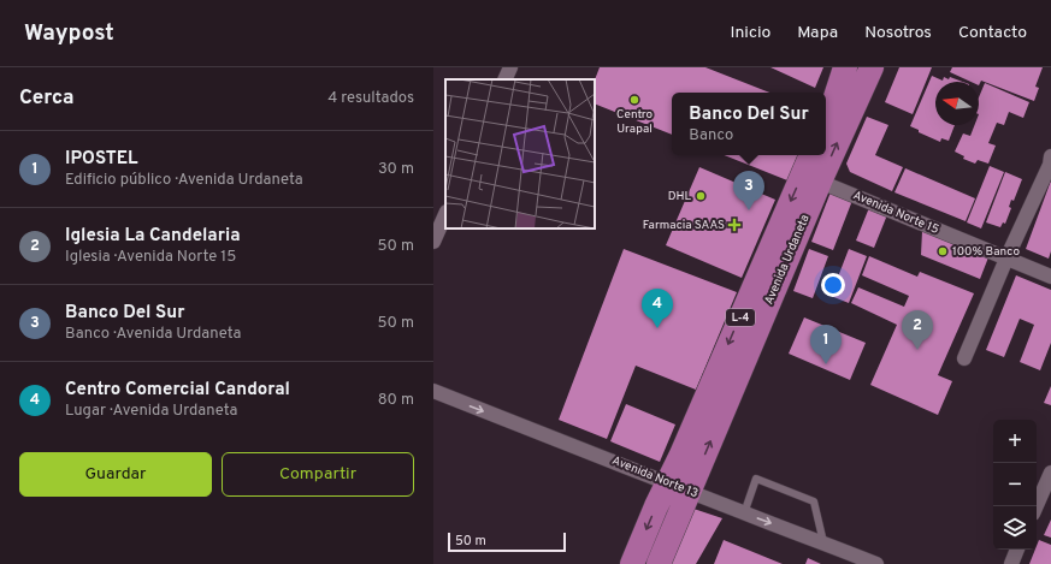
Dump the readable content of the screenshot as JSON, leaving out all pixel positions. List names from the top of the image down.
{
  "streets": {
    "main road": ["Avenida Urdaneta", "L-4"],
    "street": ["Avenida Norte 15", "Avenida Norte 13"]
  },
  "crossings": [
    ["Avenida Norte 15", "Avenida Urdaneta"],
    ["Avenida Urdaneta", "L-4"],
    ["Avenida Urdaneta", "Avenida Norte 13"]
  ],
  "one_way": ["Avenida Norte 13"],
  "places": {
    "other": ["Centro Urapal", "DHL", "100% Banco"],
    "health": ["Farmacia SAAS"]
  },
  "scale_bar": "50 m",
  "north": "left",
  "page": {
    "header": "Waypost",
    "nav": [
      "Inicio",
      "Mapa",
      "Nosotros",
      "Contacto"
    ],
    "heading": ["Cerca", "4 resultados"],
    "popup": ["Banco Del Sur", "Banco"],
    "list": [
      {
        "mark": "1",
        "name": "IPOSTEL",
        "note": "Edificio público · Avenida Urdaneta",
        "value": "30 m"
      },
      {
        "mark": "2",
        "name": "Iglesia La Candelaria",
        "note": "Iglesia · Avenida Norte 15",
        "value": "50 m"
      },
      {
        "mark": "3",
        "name": "Banco Del Sur",
        "note": "Banco · Avenida Urdaneta",
        "value": "50 m"
      },
      {
        "mark": "4",
        "name": "Centro Comercial Candoral",
        "note": "Lugar · Avenida Urdaneta",
        "value": "80 m"
      }
    ],
    "pins": [
      "3",
      "4",
      "2",
      "1"
    ],
    "map_buttons": ["+", "−"],
    "buttons": ["Guardar", "Compartir"],
    "scale": "50 m"
  }
}
